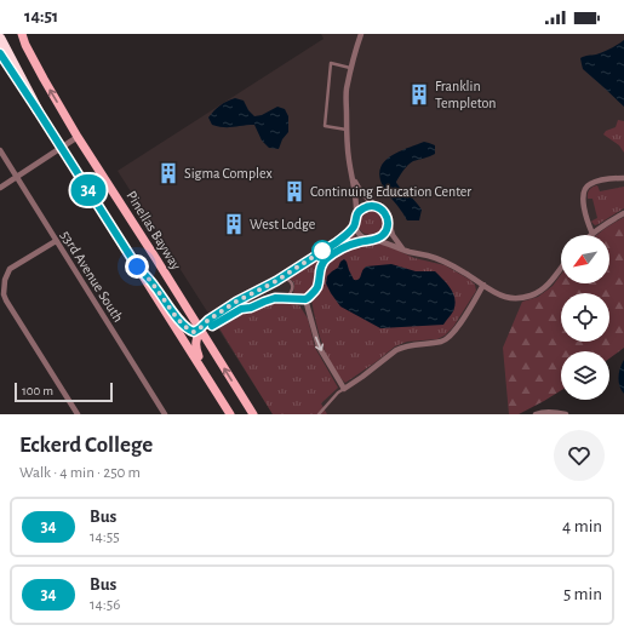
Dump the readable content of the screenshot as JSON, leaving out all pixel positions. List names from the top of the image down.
{
  "streets": {
    "main road": ["Pinellas Bayway"],
    "street": ["53rd Avenue South"]
  },
  "places": {
    "building": [
      "Franklin Templeton",
      "Sigma Complex",
      "Continuing Education Center",
      "West Lodge"
    ]
  },
  "lines": ["bus line 34"],
  "scale_bar": "100 m",
  "north": "bottom left",
  "page": {
    "status": "14:51",
    "on_map": "34",
    "scale": "100 m",
    "heading": ["Eckerd College", "Walk · 4 min · 250 m"],
    "list": [
      {
        "mark": "34",
        "name": "Bus",
        "note": "14:55",
        "value": "4 min"
      },
      {
        "mark": "34",
        "name": "Bus",
        "note": "14:56",
        "value": "5 min"
      }
    ]
  }
}
